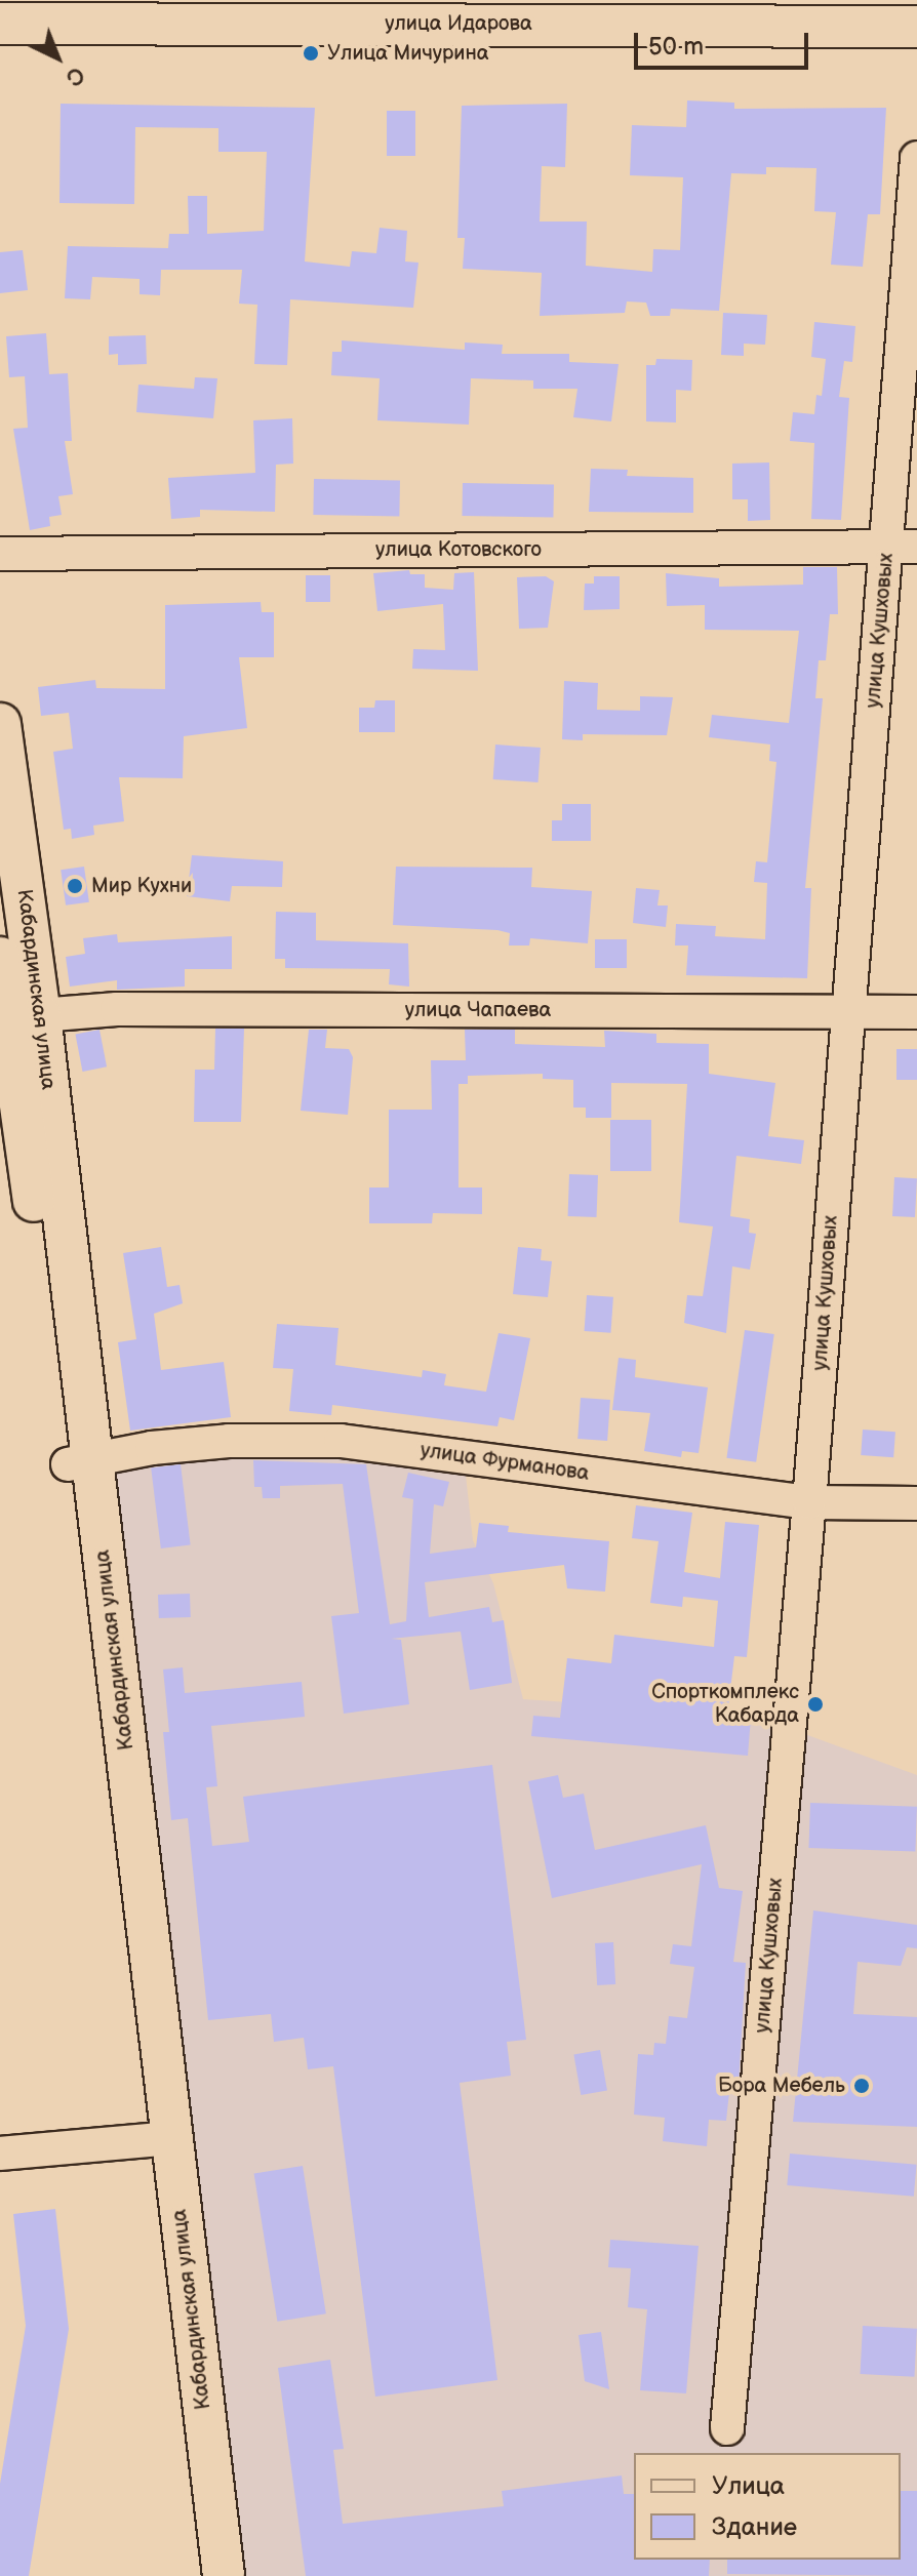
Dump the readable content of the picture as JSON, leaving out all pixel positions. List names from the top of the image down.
{
  "streets": {
    "main road": ["улица Идарова", "Кабардинская улица"],
    "street": [
      "улица Котовского",
      "улица Кушховых",
      "улица Чапаева",
      "улица Фурманова"
    ]
  },
  "crossings": [
    ["улица Котовского", "улица Кушховых"],
    ["улица Кушховых", "улица Чапаева"],
    ["улица Кушховых", "улица Фурманова"],
    ["Кабардинская улица", "улица Чапаева"],
    ["Кабардинская улица", "улица Фурманова"]
  ],
  "places": [
    "Улица Мичурина",
    "Мир Кухни",
    "Спорткомплекс Кабарда",
    "Бора Мебель"
  ],
  "legend": ["Улица", "Здание"],
  "scale_bar": "50 m",
  "north": "bottom right"
}
